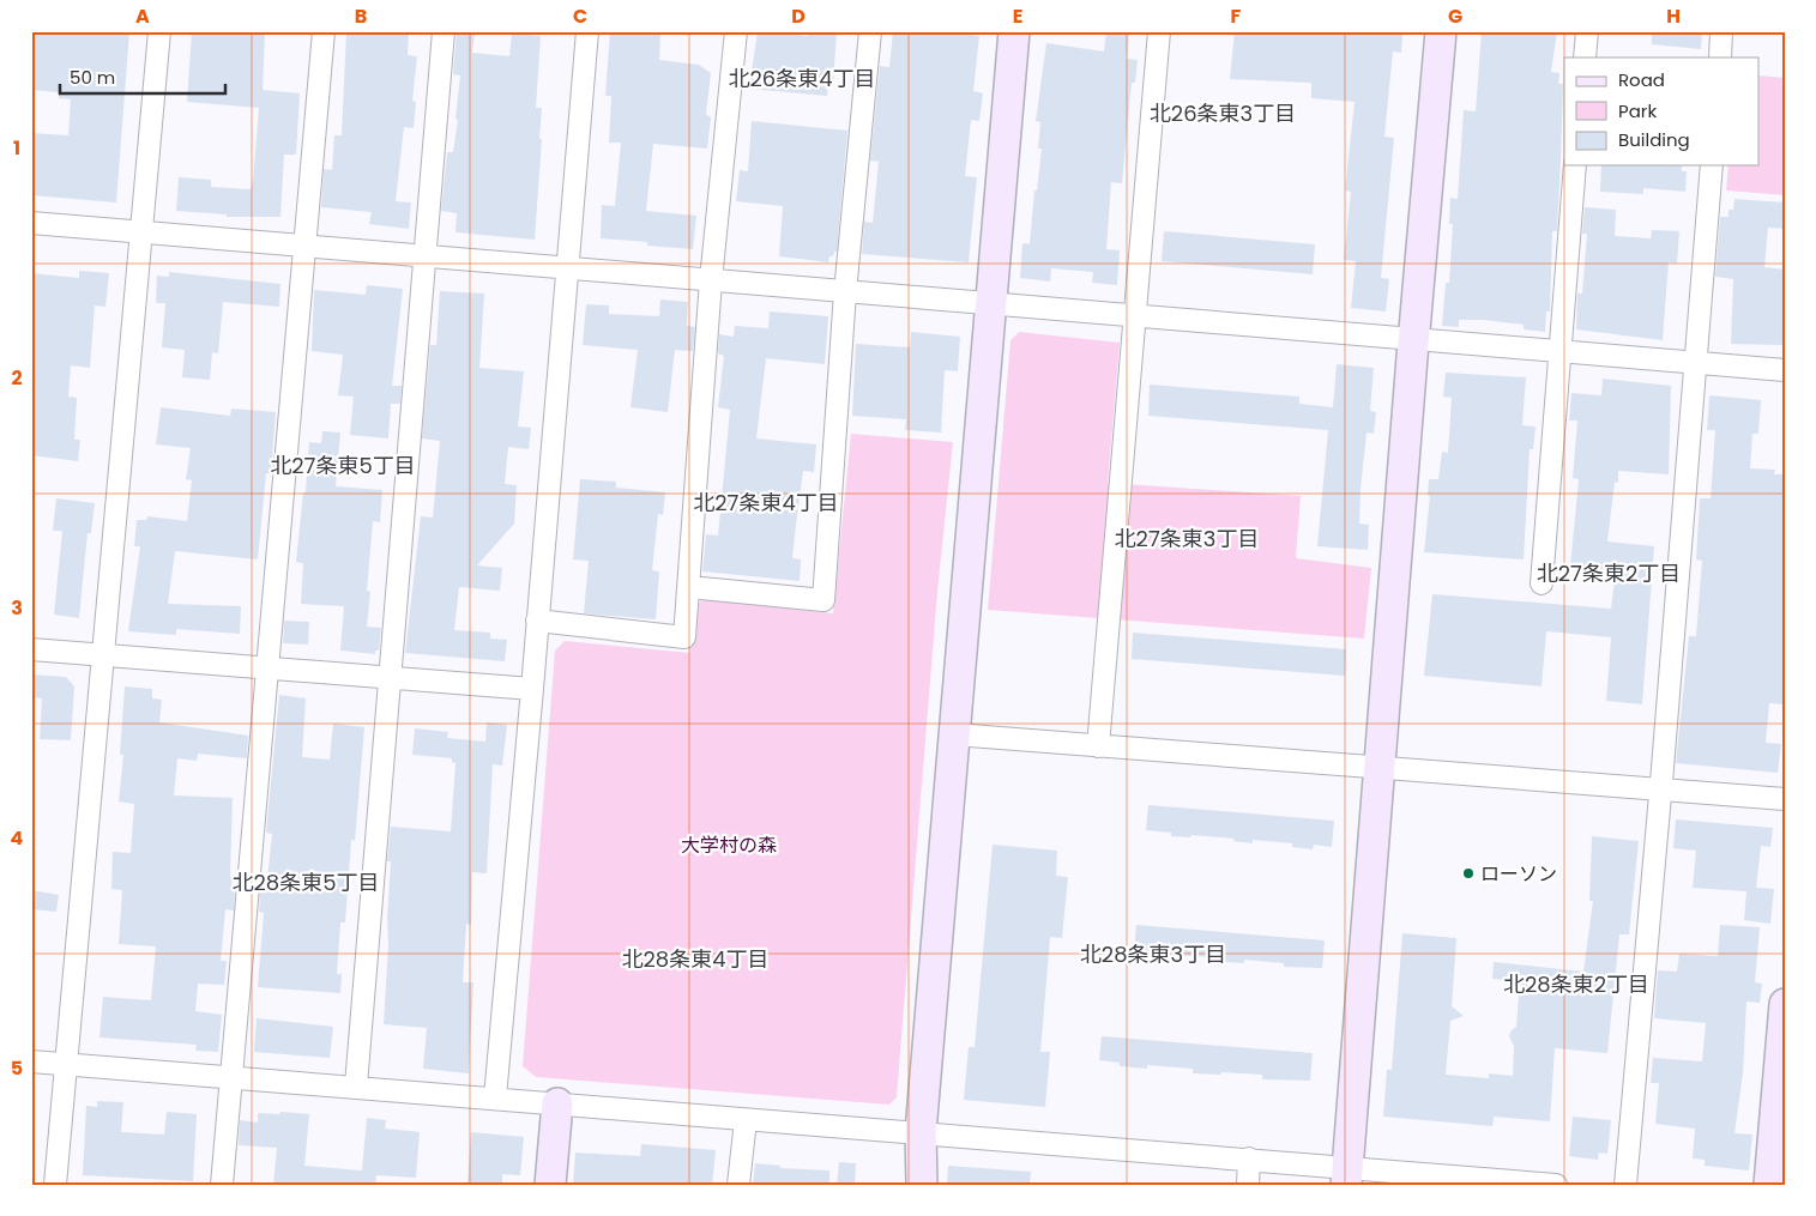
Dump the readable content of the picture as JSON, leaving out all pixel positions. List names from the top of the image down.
{
  "districts": [
    "北26条東4丁目",
    "北26条東3丁目",
    "北27条東5丁目",
    "北27条東4丁目",
    "北27条東3丁目",
    "北27条東2丁目",
    "北28条東5丁目",
    "北28条東3丁目",
    "北28条東4丁目",
    "北28条東2丁目"
  ],
  "parks": ["大学村の森"],
  "places": ["ローソン"],
  "legend": ["Road", "Park", "Building"],
  "scale_bar": "50 m",
  "grid": {
    "columns": [
      "A",
      "B",
      "C",
      "D",
      "E",
      "F",
      "G",
      "H"
    ],
    "rows": [
      "1",
      "2",
      "3",
      "4",
      "5"
    ]
  }
}
